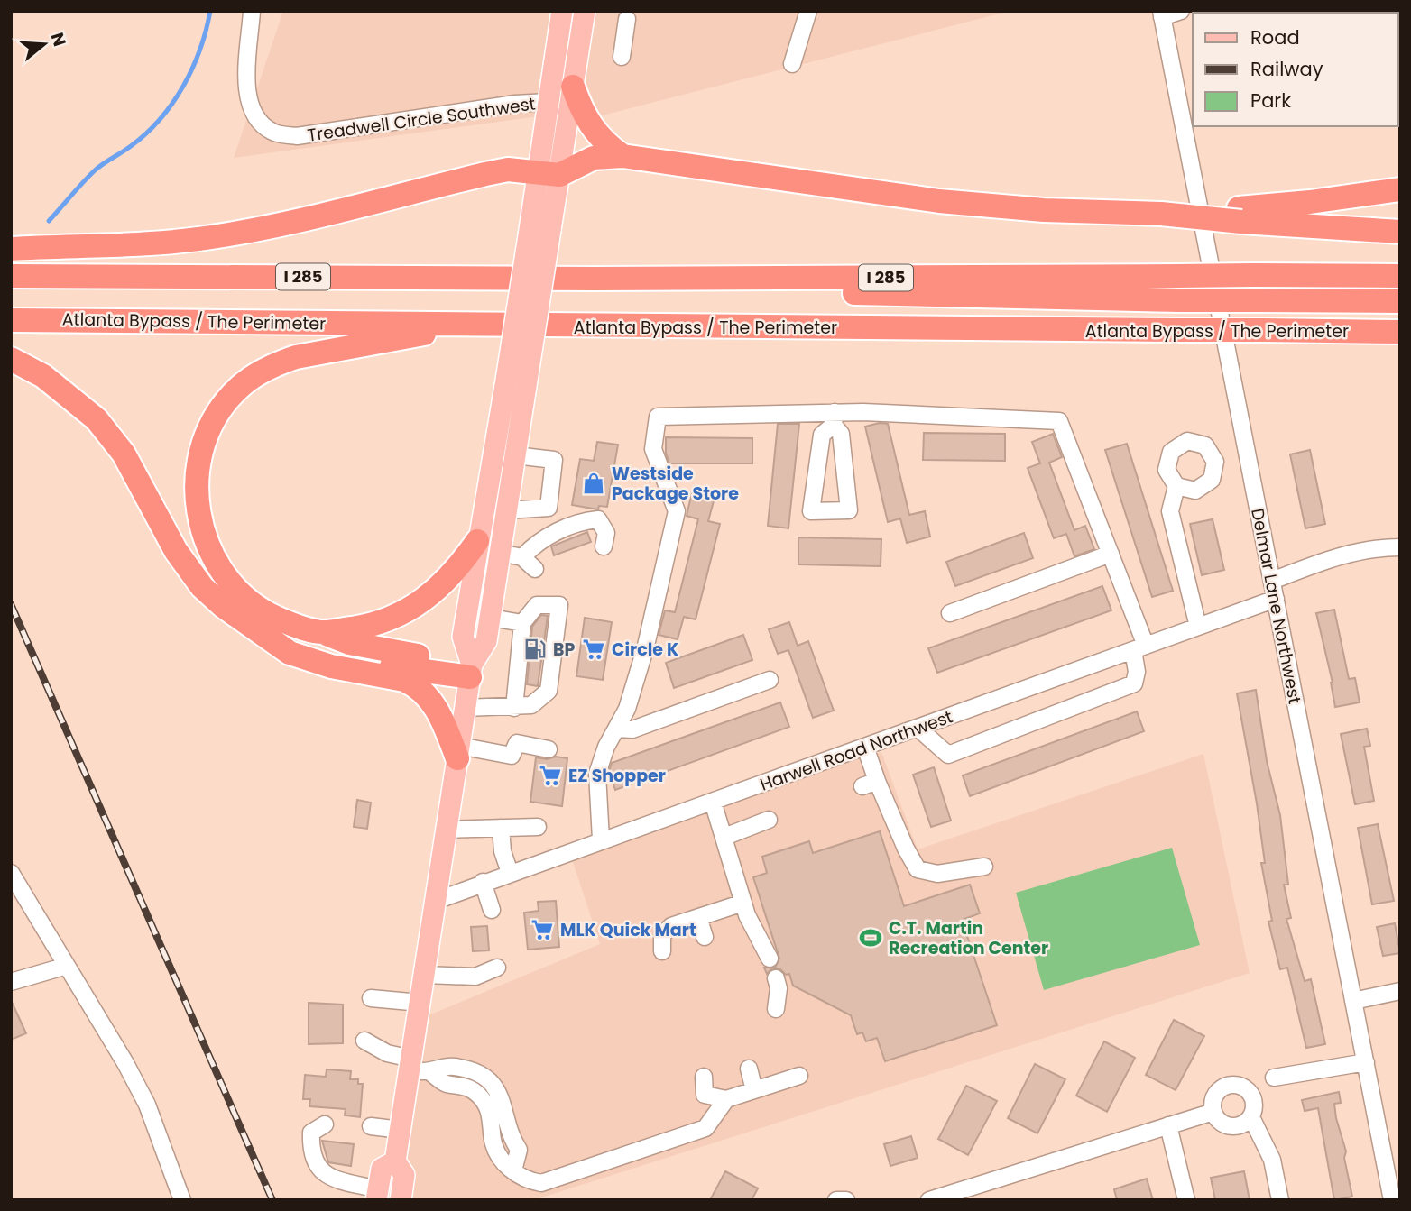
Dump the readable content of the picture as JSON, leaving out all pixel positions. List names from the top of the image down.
{
  "streets": {
    "highway": ["I 285", "Atlanta Bypass / The Perimeter"],
    "street": ["Treadwell Circle Southwest", "Delmar Lane Northwest", "Harwell Road Northwest"]
  },
  "crossings": [
    ["Delmar Lane Northwest", "Harwell Road Northwest"]
  ],
  "places": {
    "shop": ["Westside Package Store"],
    "fuel station": ["BP"],
    "supermarket": ["Circle K", "EZ Shopper", "MLK Quick Mart"],
    "sports": ["C.T. Martin Recreation Center"]
  },
  "legend": ["Road", "Railway", "Park"],
  "north": "right"
}
